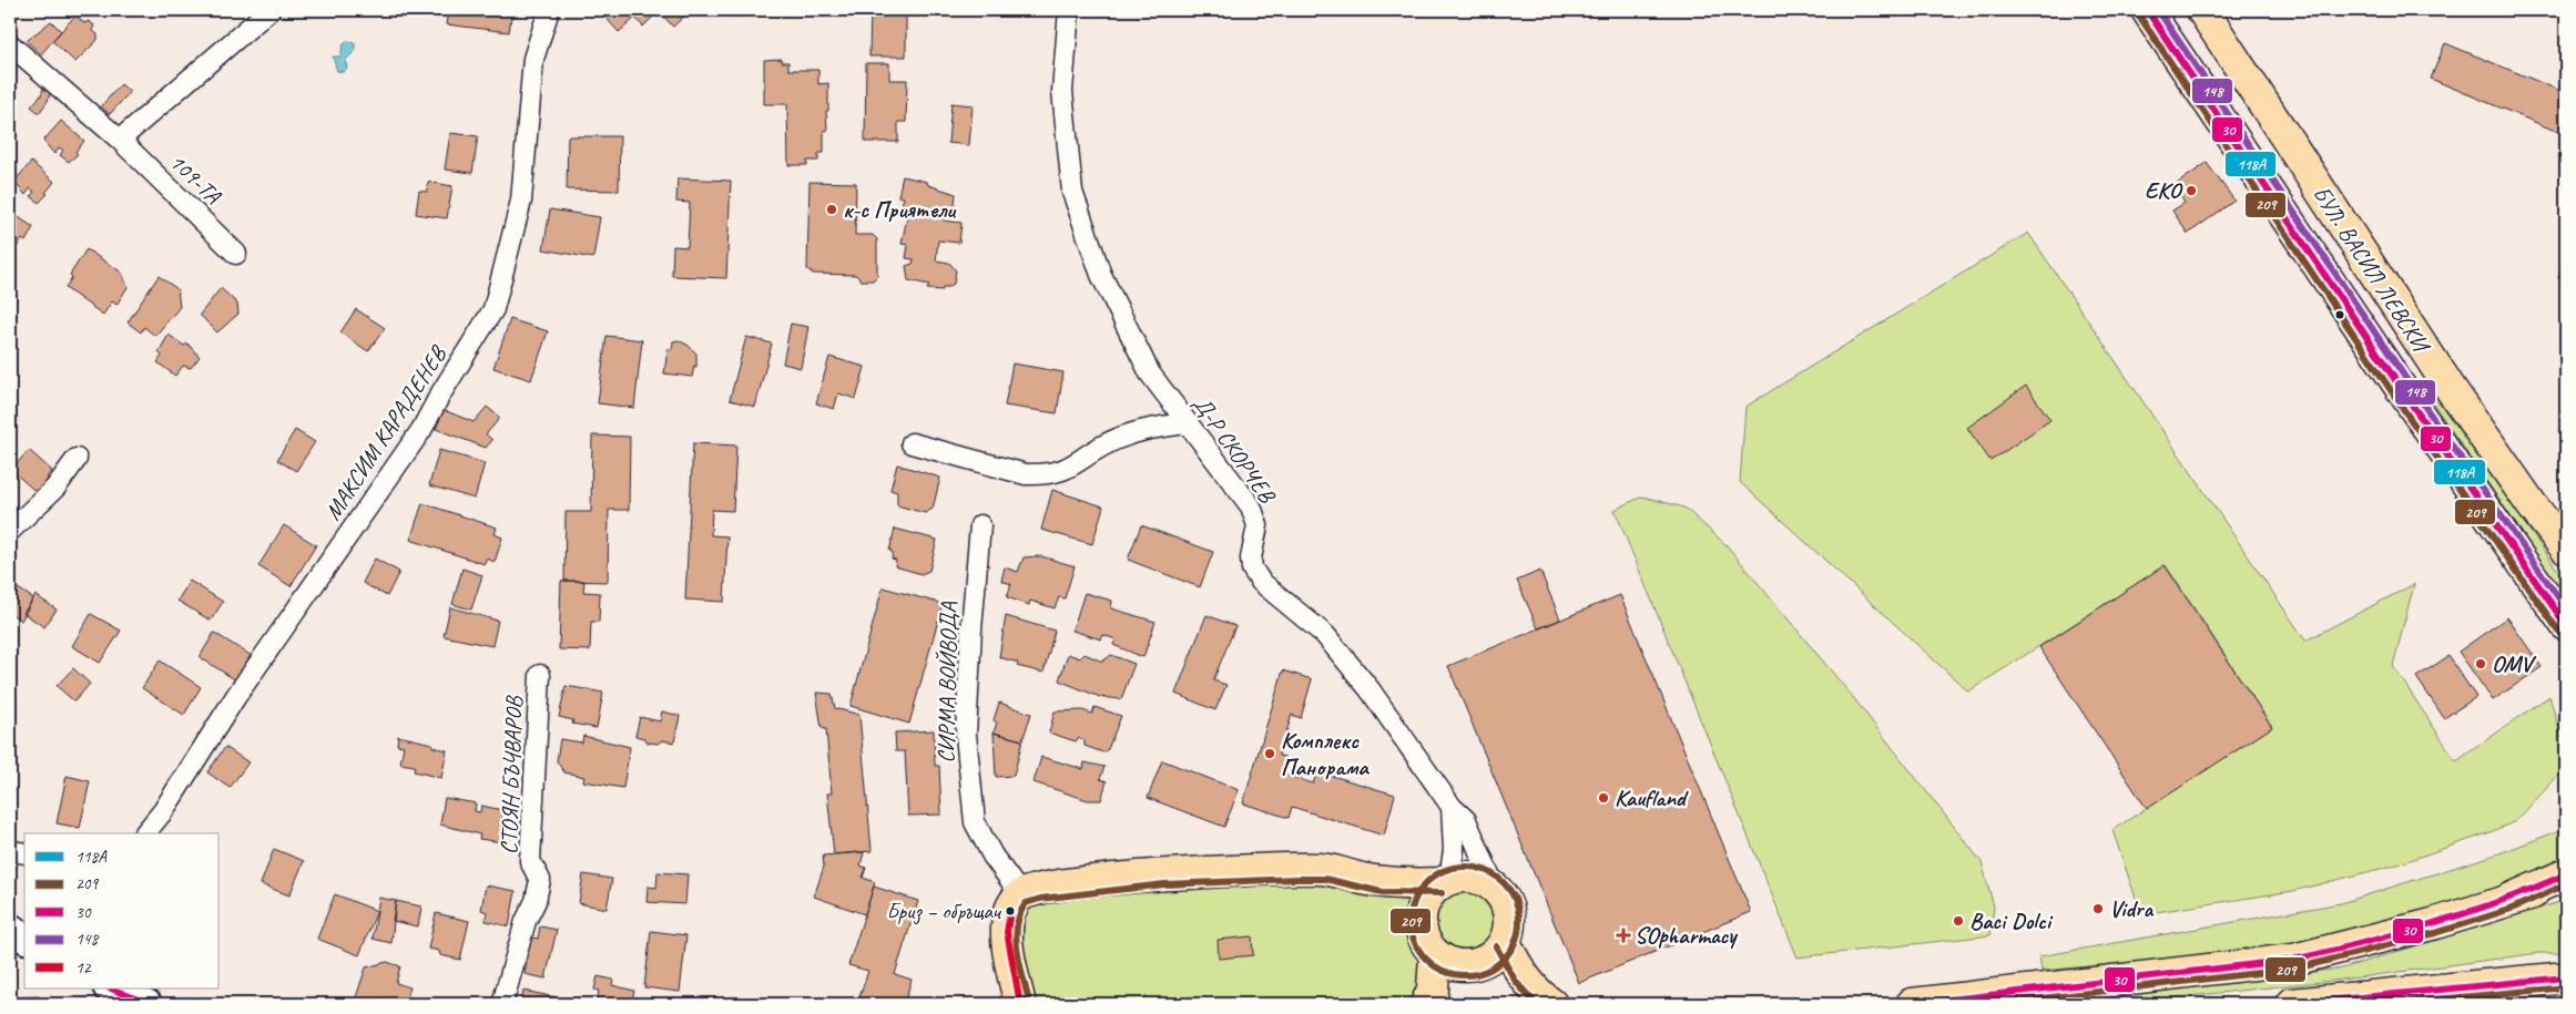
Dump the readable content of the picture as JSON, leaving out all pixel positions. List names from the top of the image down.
{
  "streets": {
    "main road": ["БУЛ. ВАСИЛ ЛЕВСКИ"],
    "street": [
      "109-ТА",
      "МАКСИМ КАРАДЕНЕВ",
      "Д-Р СКОРЧЕВ",
      "СИРМА ВОЙВОДА",
      "СТОЯН БЪЧВАРОВ"
    ]
  },
  "places": {
    "other": [
      "EKO",
      "к-с Приятели",
      "OMV",
      "Комплекс Панорама",
      "Kaufland",
      "Vidra",
      "Бриз – обръщач",
      "Baci Dolci"
    ],
    "health": ["SOpharmacy"]
  },
  "lines": [
    "transit line 118А",
    "transit line 30",
    "transit line 148",
    "transit line 209",
    "transit line 12"
  ],
  "legend": [
    "118А",
    "209",
    "30",
    "148",
    "12"
  ]
}
